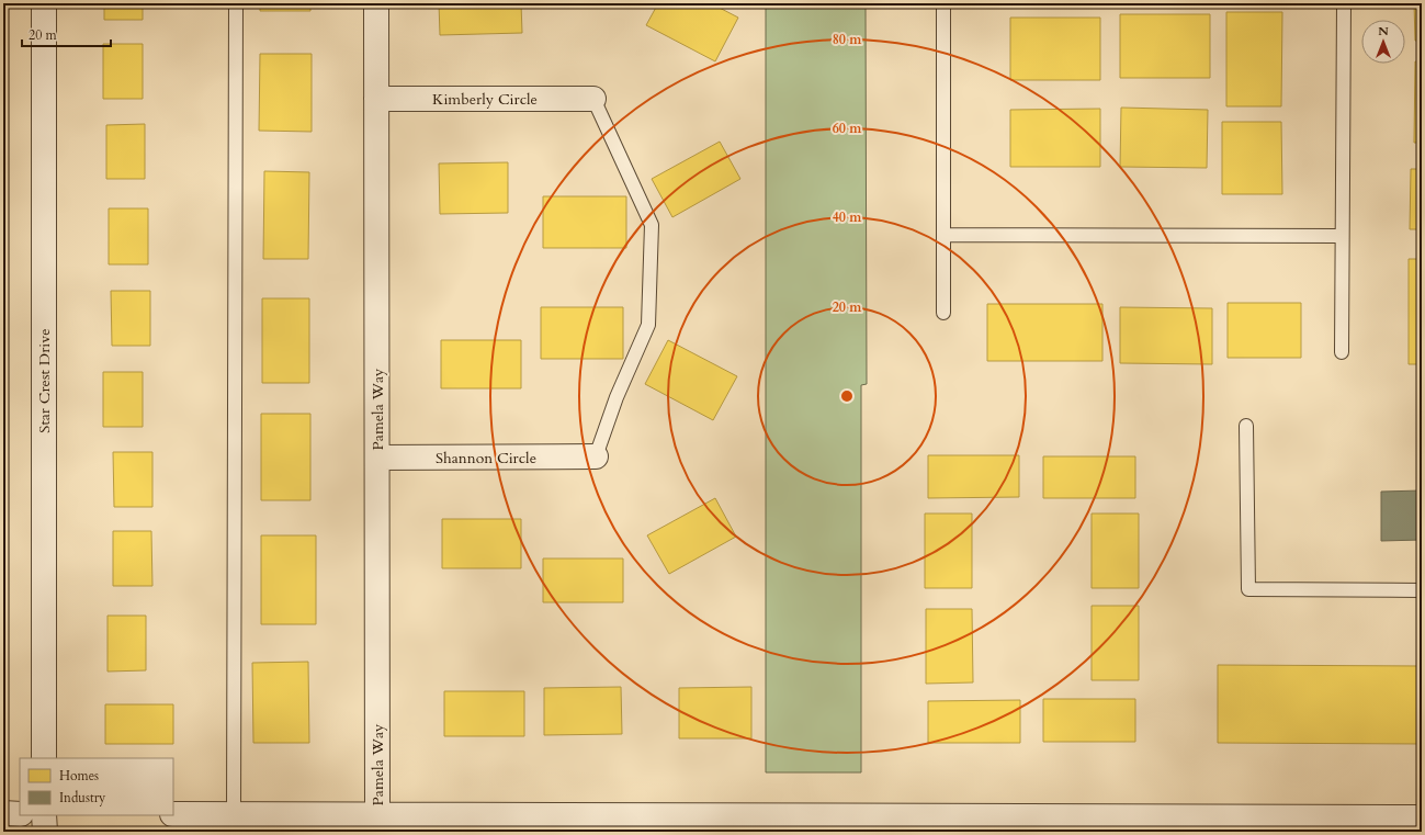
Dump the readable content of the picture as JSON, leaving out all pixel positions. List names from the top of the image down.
{
  "streets": {
    "street": [
      "Kimberly Circle",
      "Star Crest Drive",
      "Pamela Way",
      "Shannon Circle"
    ]
  },
  "crossings": [
    ["Kimberly Circle", "Pamela Way"],
    ["Pamela Way", "Shannon Circle"]
  ],
  "legend": ["Homes", "Industry"],
  "scale_bar": "20 m",
  "north": "top",
  "rings": [
    "80 m",
    "60 m",
    "40 m",
    "20 m"
  ]
}
